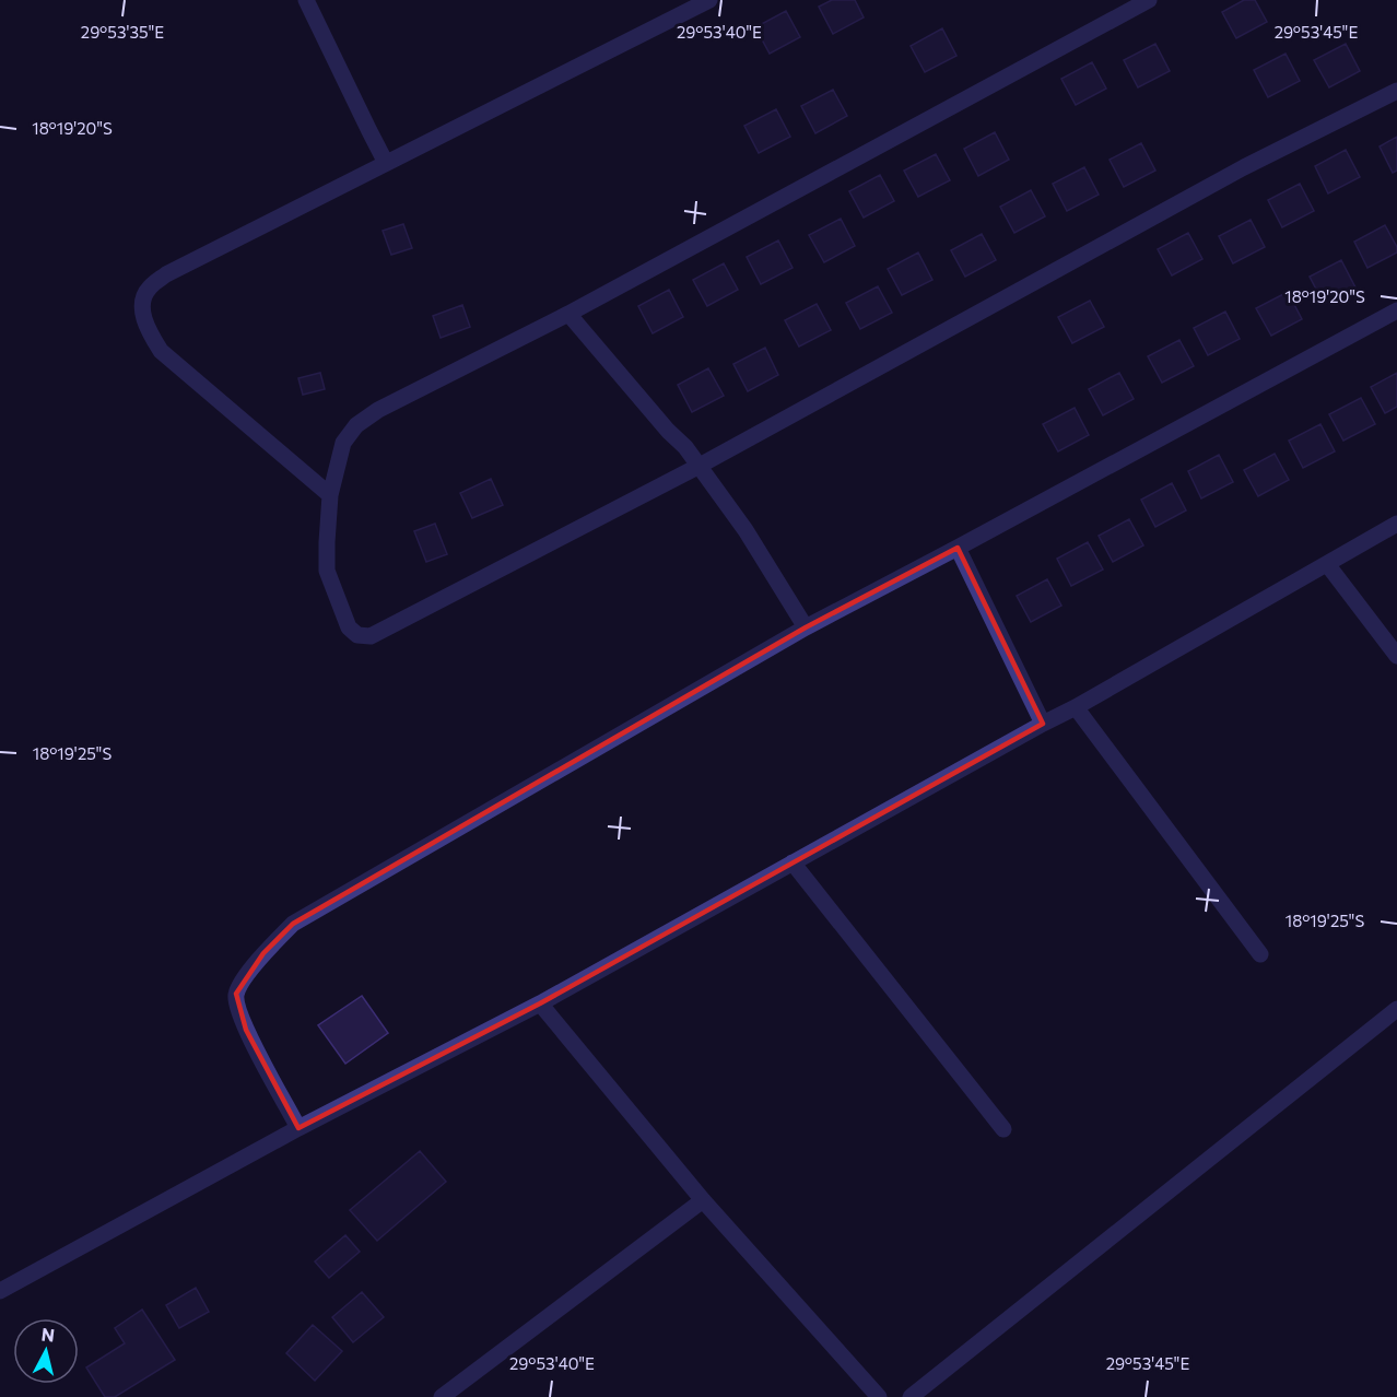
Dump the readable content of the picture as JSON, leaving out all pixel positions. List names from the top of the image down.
{
  "north": "top",
  "coordinates": [
    "29°53'35\"E",
    "29°53'40\"E",
    "29°53'45\"E",
    "18°19'20\"S",
    "18°19'25\"S"
  ]
}
